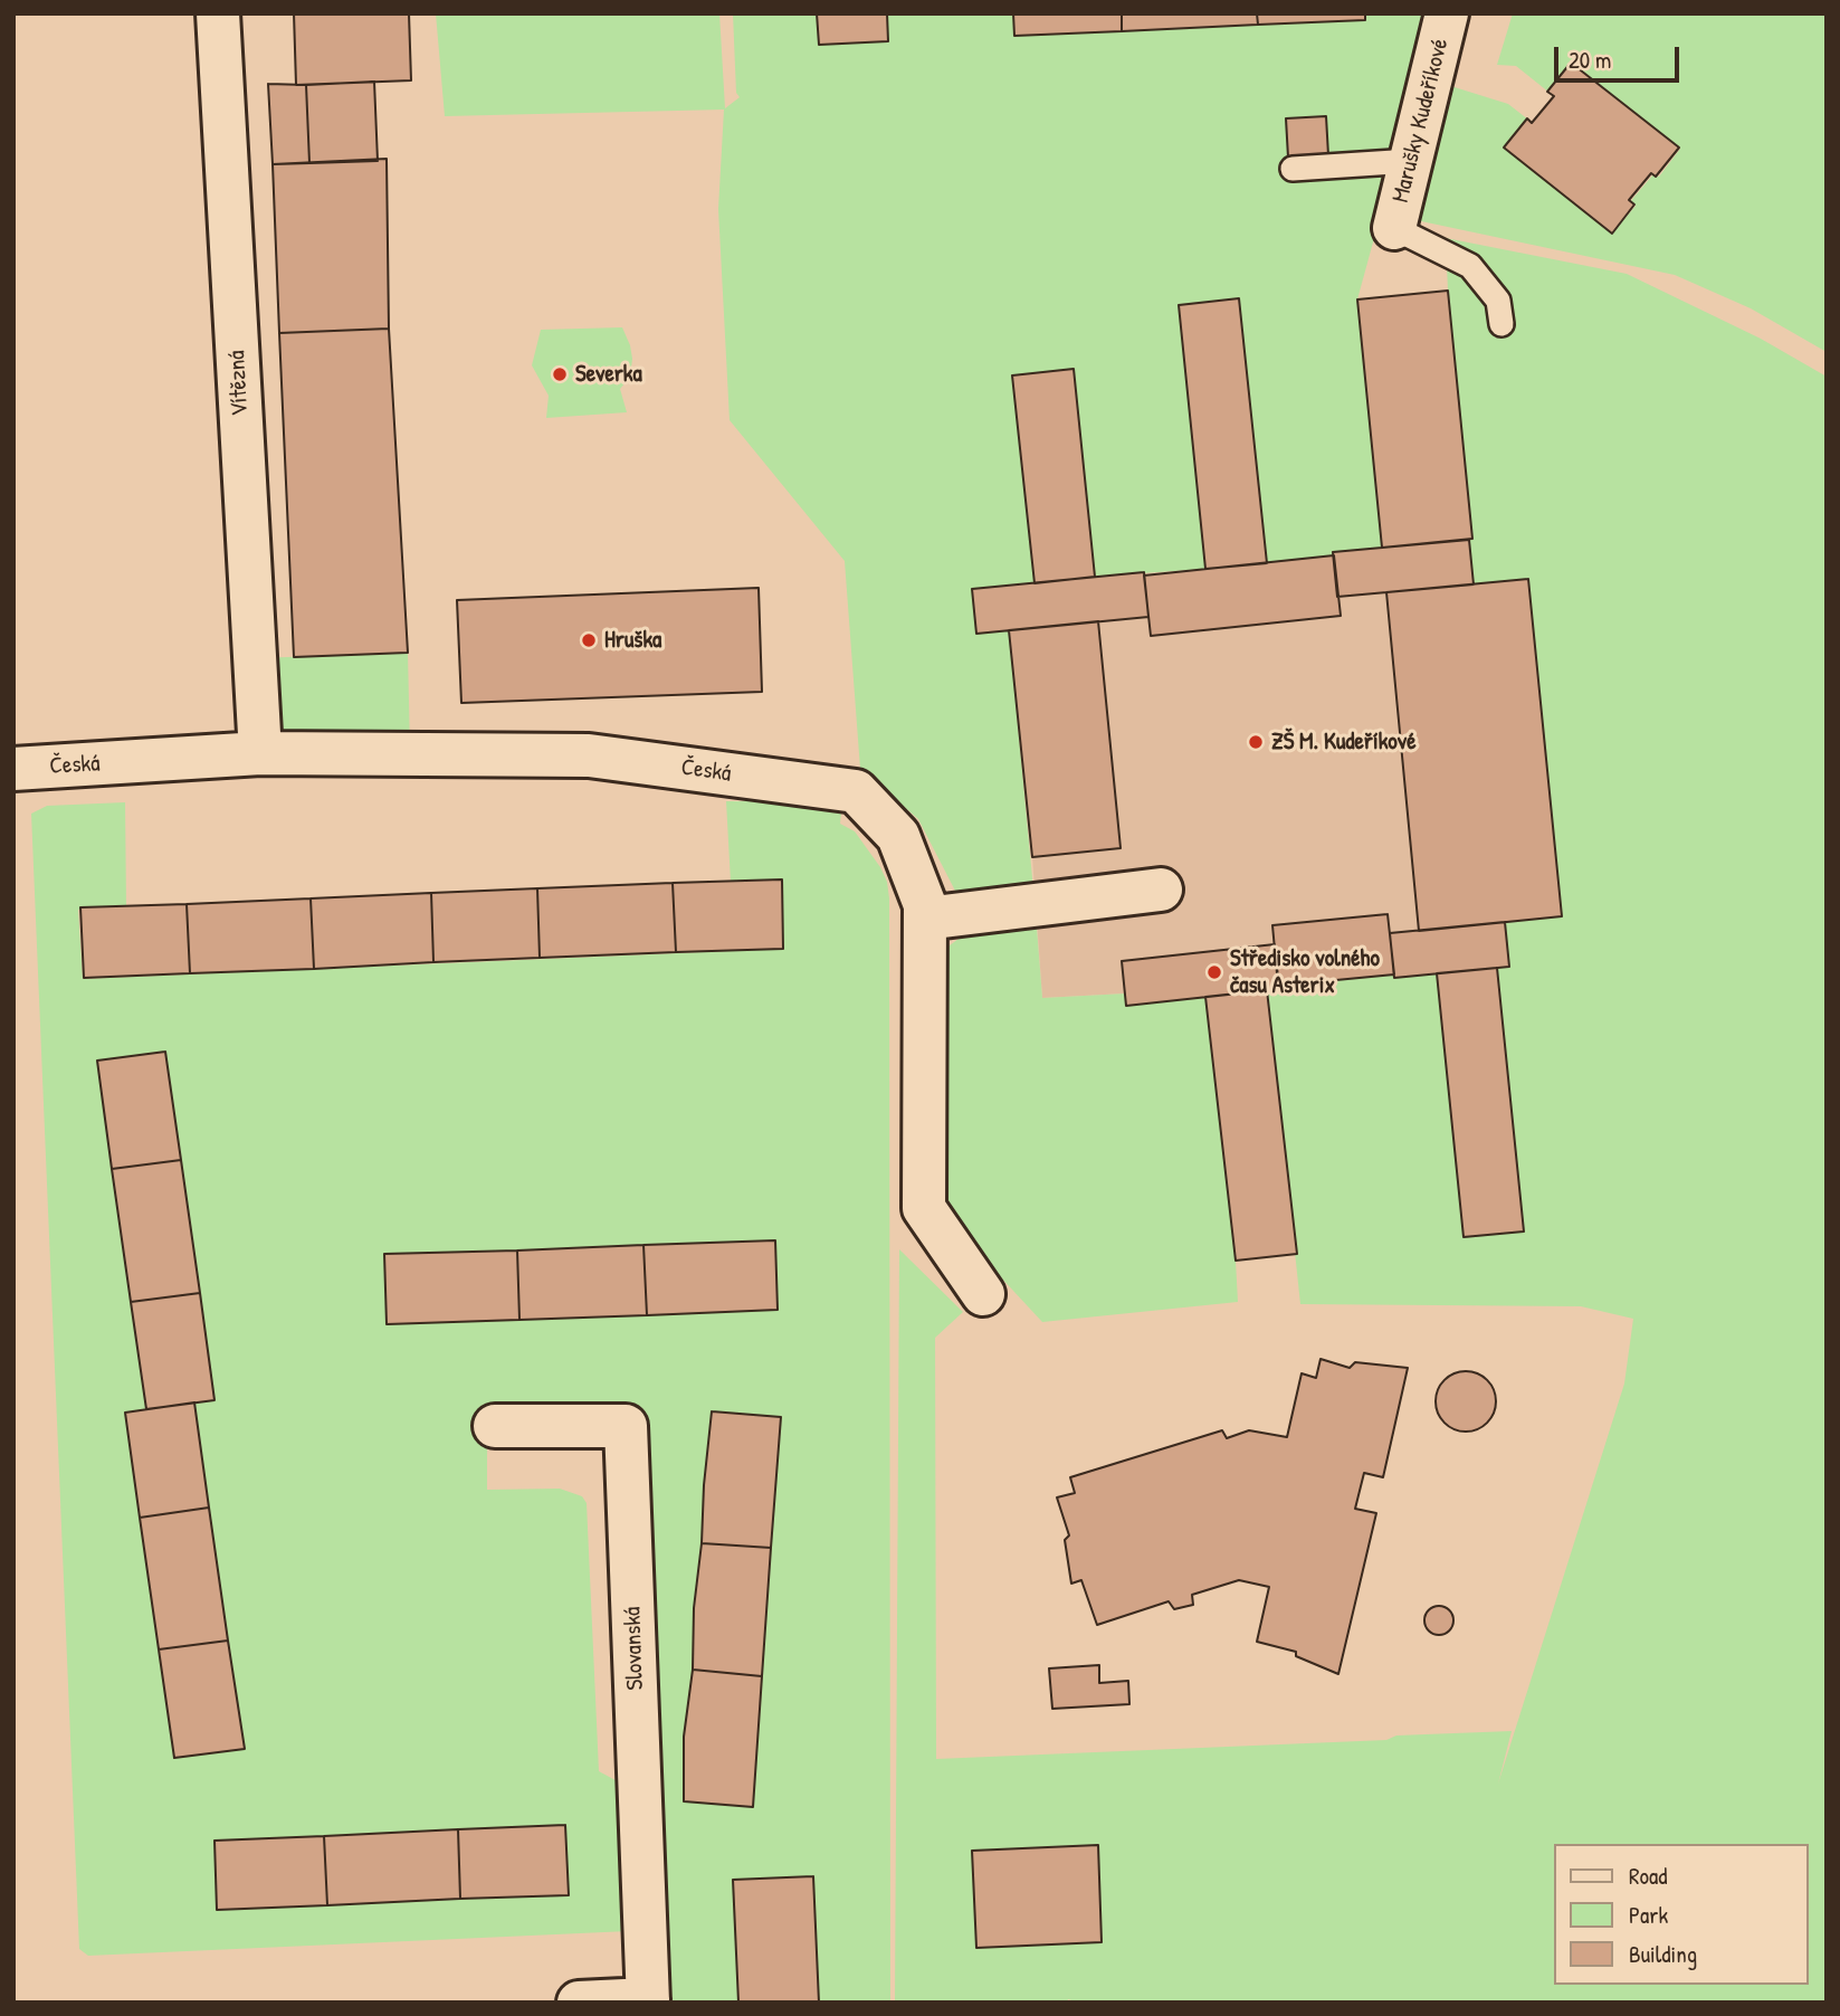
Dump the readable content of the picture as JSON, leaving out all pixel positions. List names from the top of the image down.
{
  "streets": {
    "street": [
      "Marušky Kudeříkové",
      "Vítězná",
      "Česká",
      "Slovanská"
    ]
  },
  "crossings": [
    ["Vítězná", "Česká"]
  ],
  "places": [
    "Severka",
    "Hruška",
    "ZŠ M. Kudeříkové",
    "Středisko volného času Asterix"
  ],
  "legend": ["Road", "Park", "Building"],
  "scale_bar": "20 m"
}
